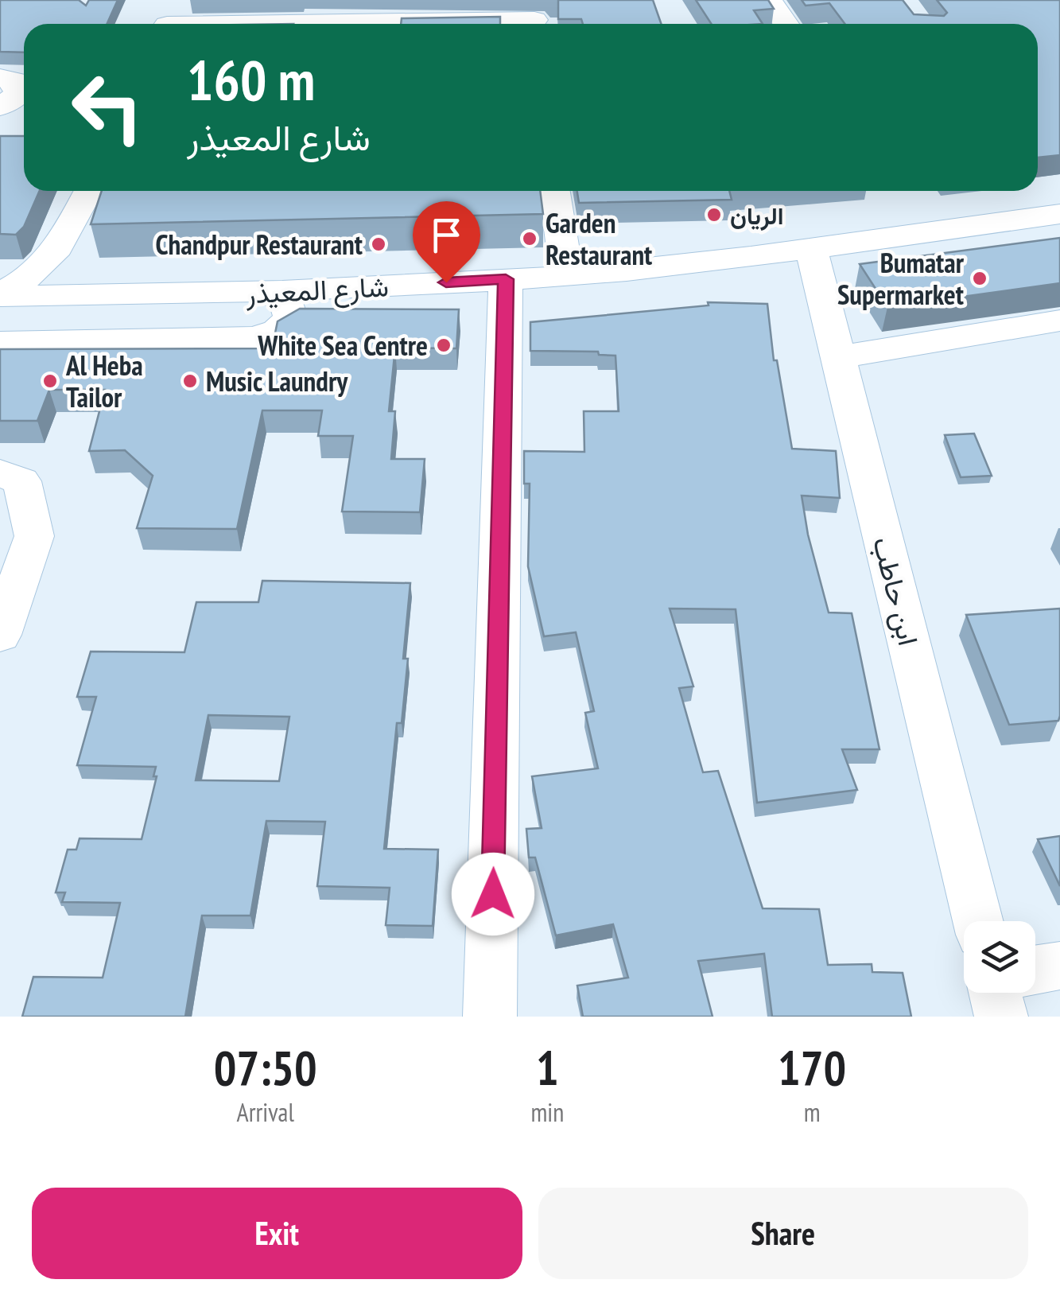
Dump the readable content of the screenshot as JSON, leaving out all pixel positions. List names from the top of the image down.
{
  "streets": {
    "street": ["شارع المعيذر", "ابن حاطب"]
  },
  "crossings": [
    ["شارع المعيذر", "ابن حاطب"]
  ],
  "places": [
    "الريان",
    "Garden Restaurant",
    "Chandpur Restaurant",
    "Bumatar Supermarket",
    "White Sea Centre",
    "Al Heba Tailor",
    "Music Laundry"
  ],
  "page": {
    "turn": ["160 m", "شارع المعيذر"],
    "eta": [
      "07:50",
      "Arrival",
      "1",
      "min",
      "170",
      "m"
    ],
    "buttons": ["Exit", "Share"]
  }
}
